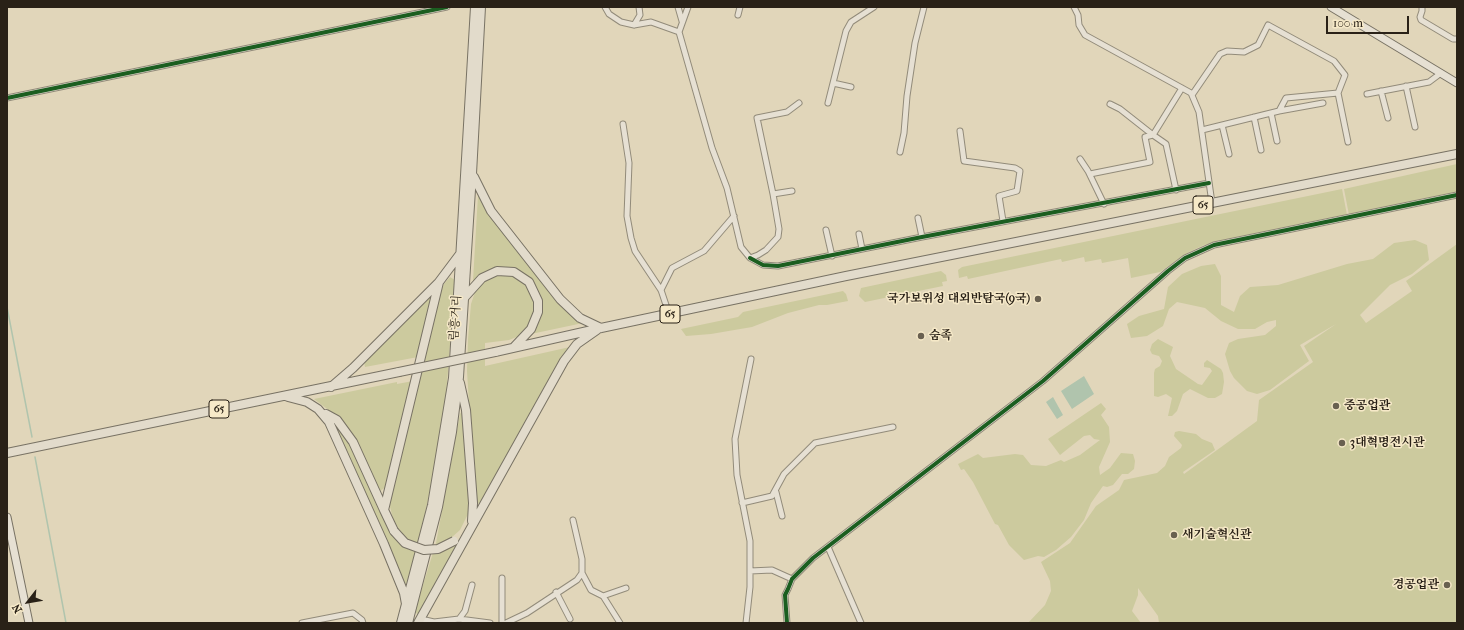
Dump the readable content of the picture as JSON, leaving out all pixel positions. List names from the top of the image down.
{
  "streets": {
    "main road": ["65", "림흥거리"]
  },
  "places": [
    "국가보위성 대외반탐국(9국)",
    "숨족",
    "중공업관",
    "3대혁명전시관",
    "새기술혁신관",
    "경공업관"
  ],
  "scale_bar": "100 m",
  "north": "bottom left"
}
